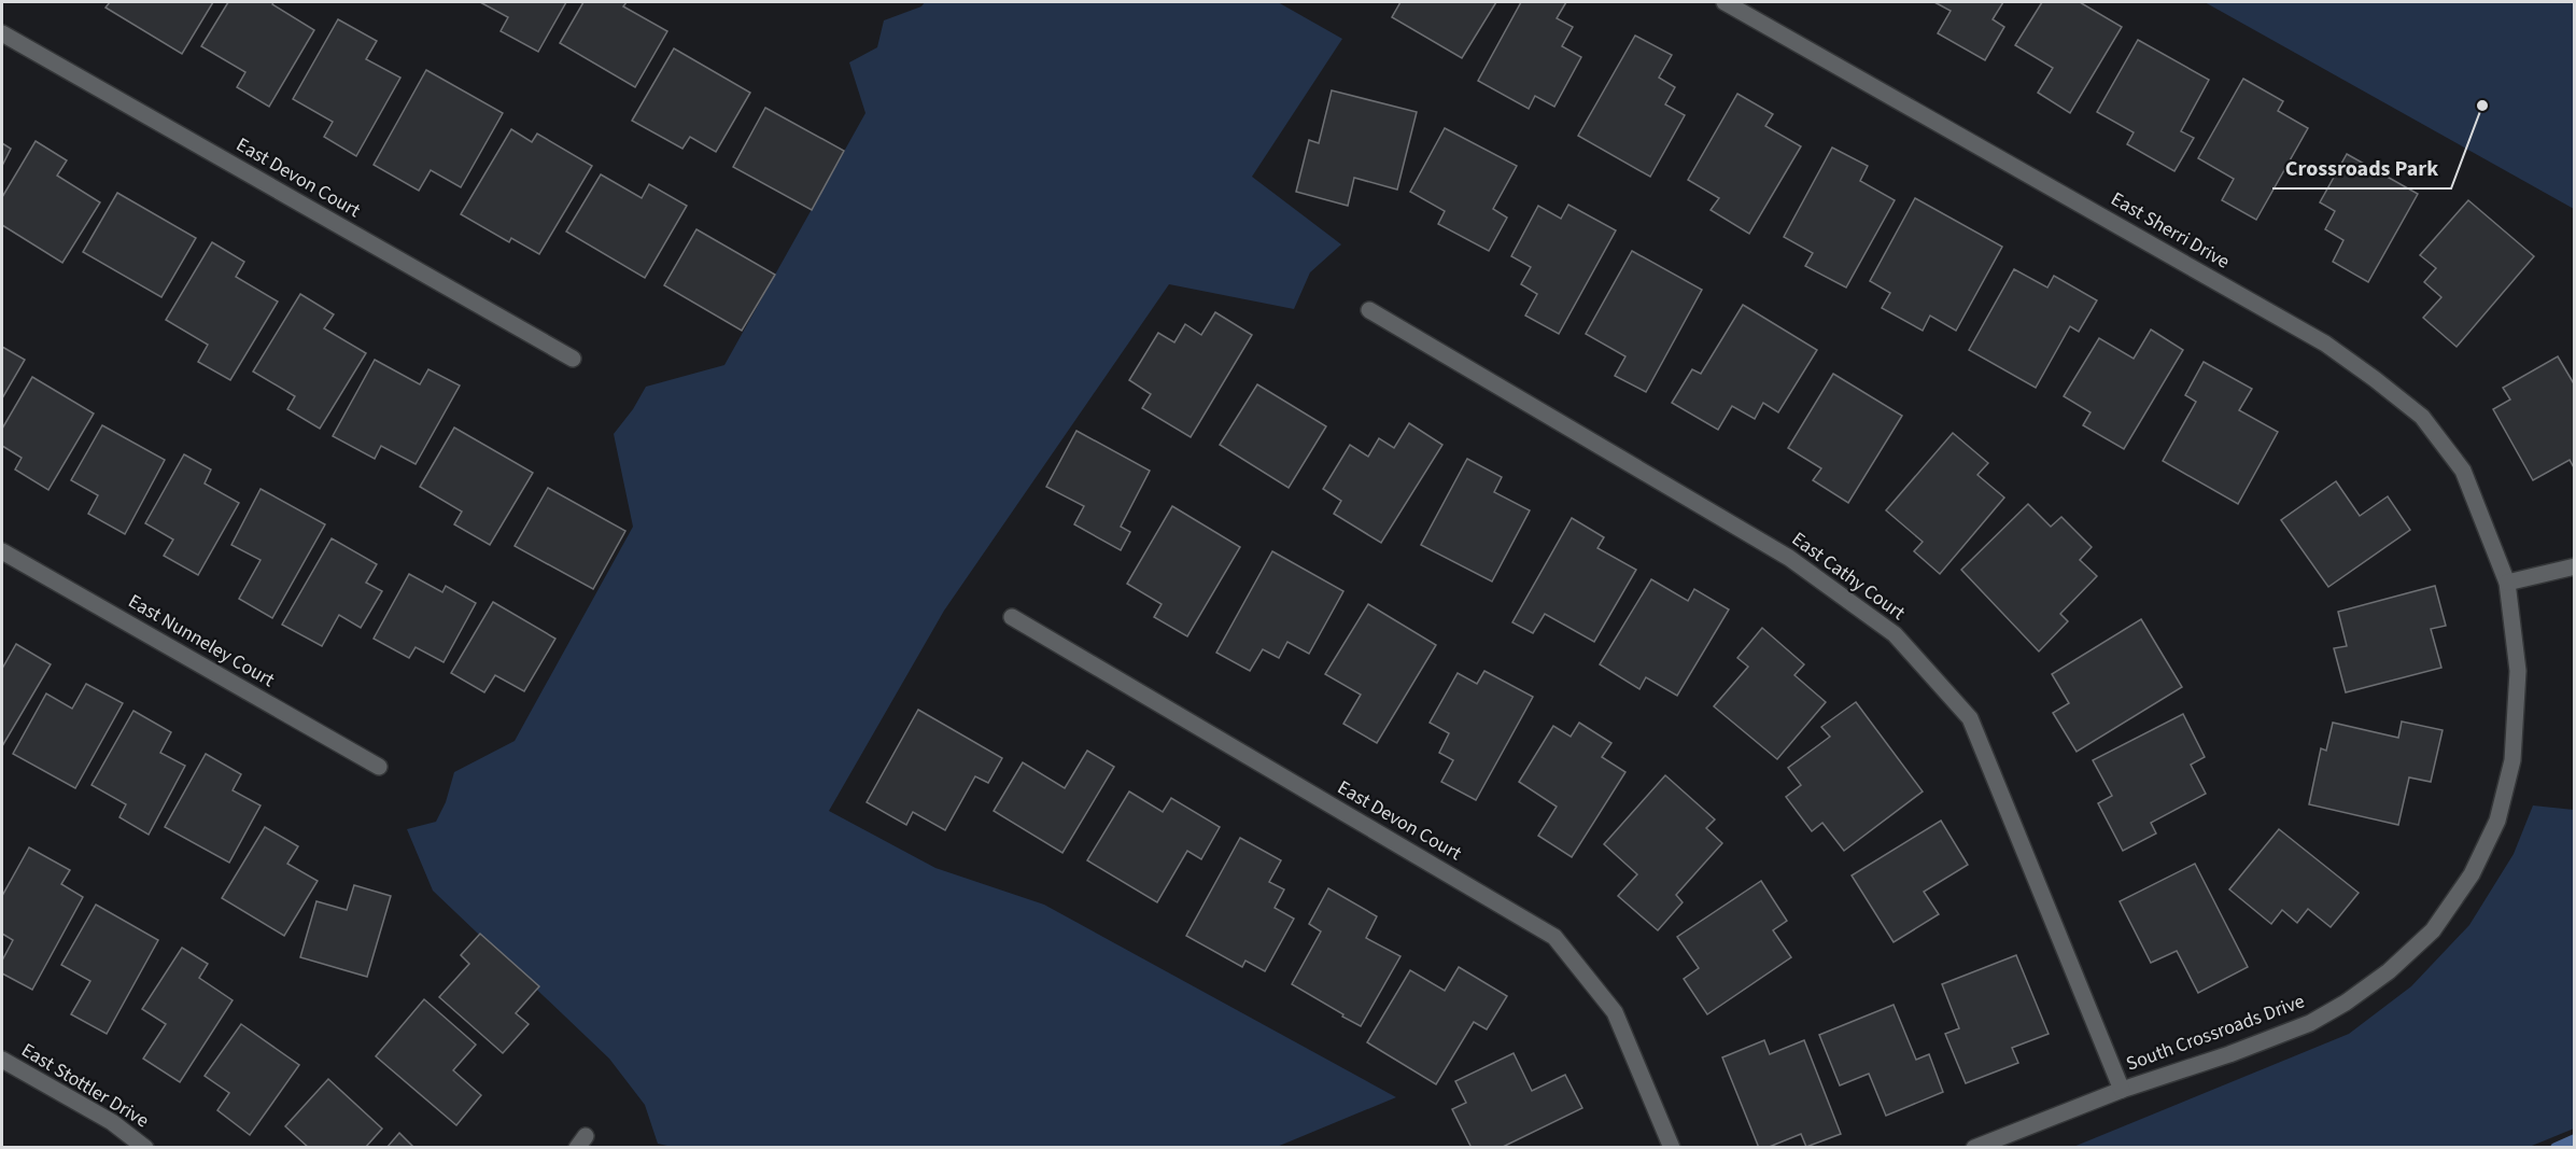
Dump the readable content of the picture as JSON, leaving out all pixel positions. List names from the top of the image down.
{
  "streets": {
    "street": [
      "East Devon Court",
      "East Sherri Drive",
      "East Cathy Court",
      "East Nunneley Court",
      "South Crossroads Drive",
      "East Stottler Drive"
    ]
  },
  "crossings": [
    ["East Sherri Drive", "South Crossroads Drive"],
    ["East Cathy Court", "South Crossroads Drive"]
  ],
  "places": ["Crossroads Park"]
}
